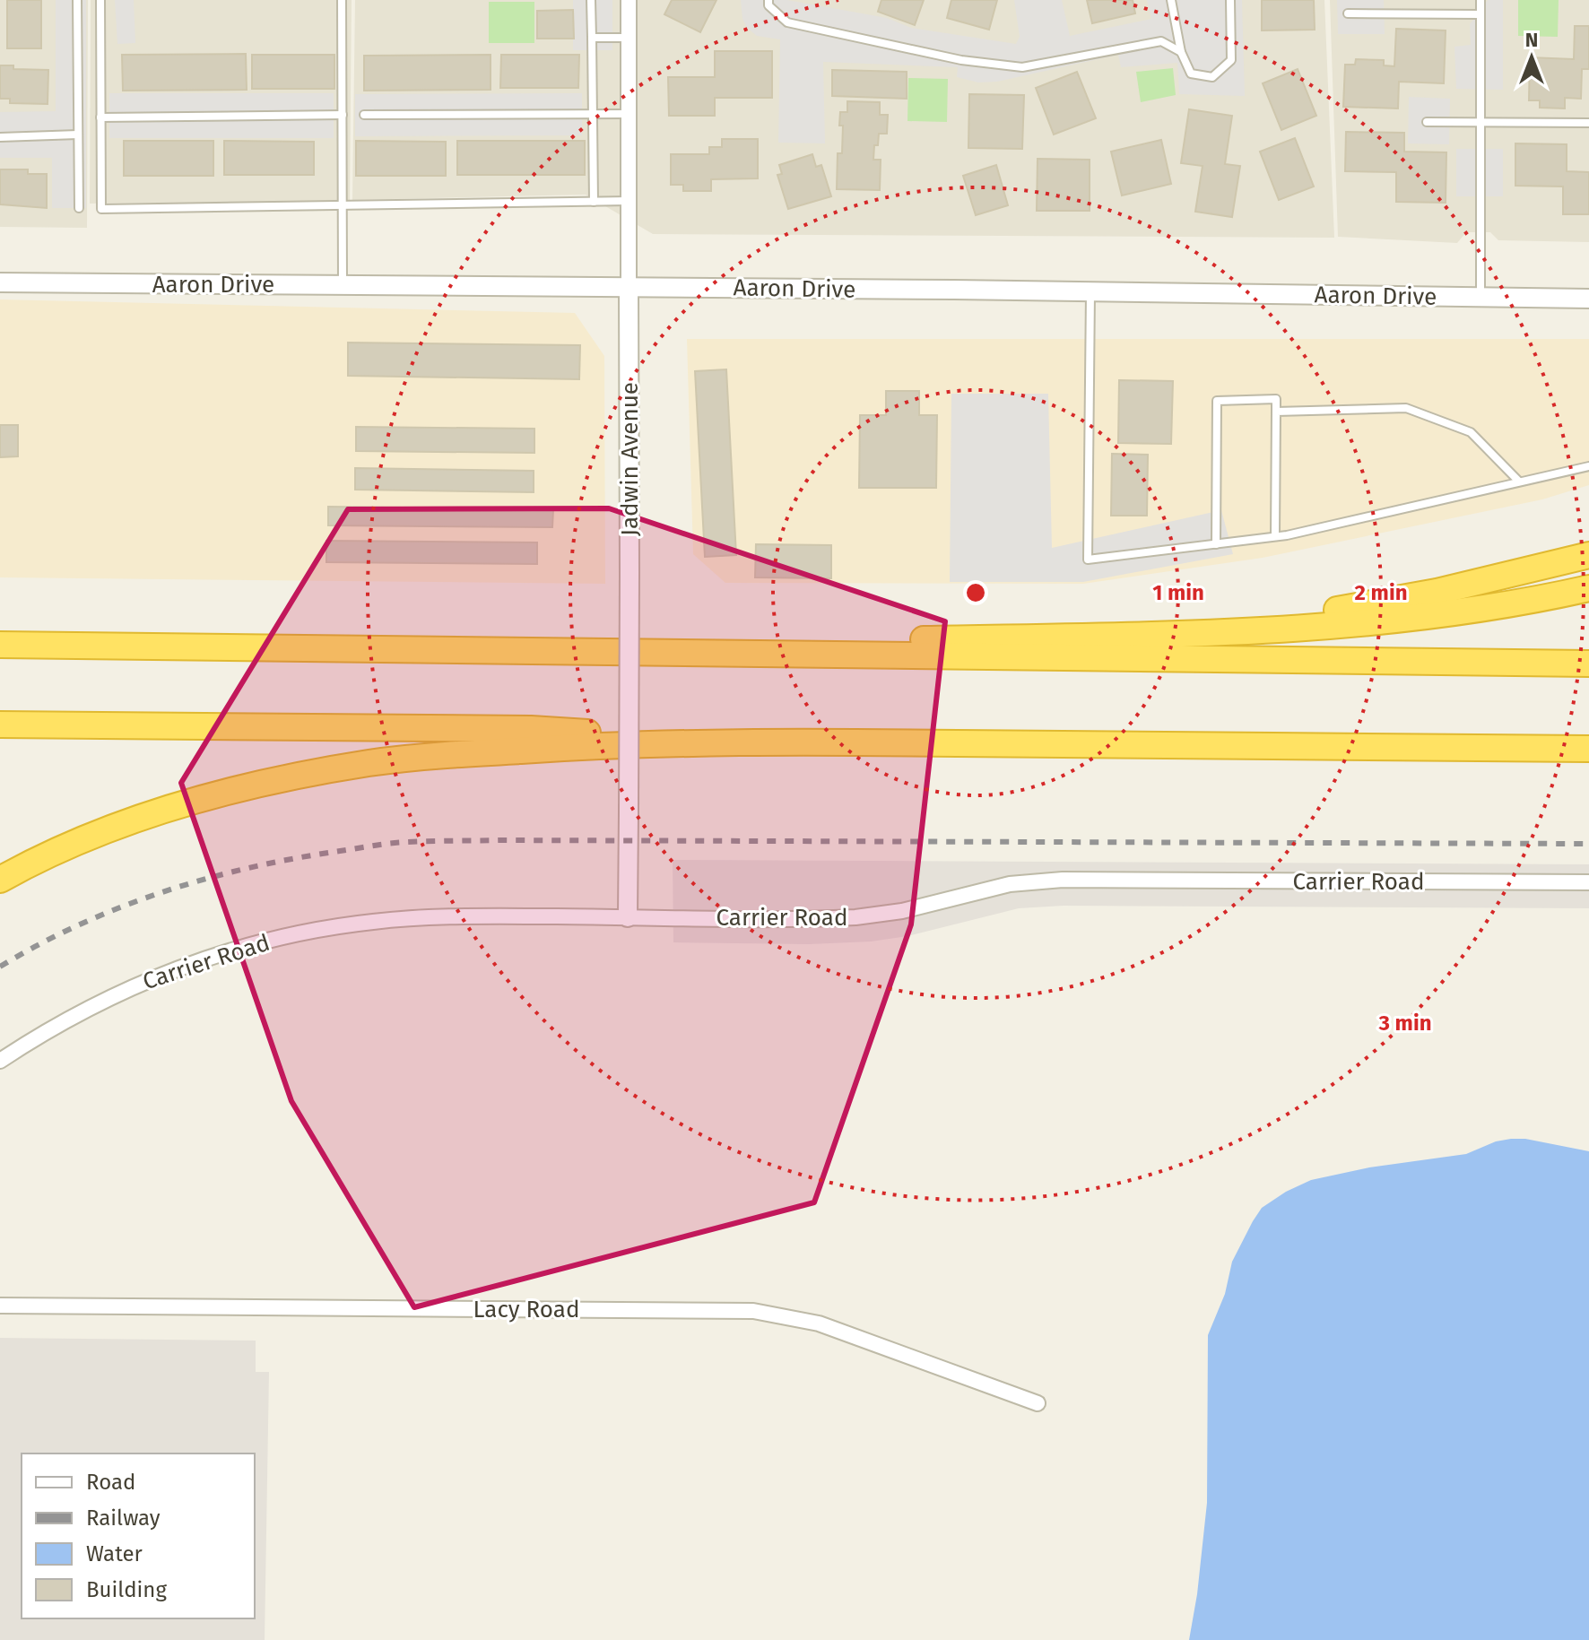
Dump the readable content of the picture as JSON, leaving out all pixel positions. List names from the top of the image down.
{
  "streets": {
    "street": [
      "Aaron Drive",
      "Jadwin Avenue",
      "Carrier Road",
      "Lacy Road"
    ]
  },
  "crossings": [
    ["Aaron Drive", "Jadwin Avenue"],
    ["Jadwin Avenue", "Carrier Road"]
  ],
  "legend": [
    "Road",
    "Railway",
    "Water",
    "Building"
  ],
  "north": "top",
  "rings": ["1 min", "2 min", "3 min"]
}
